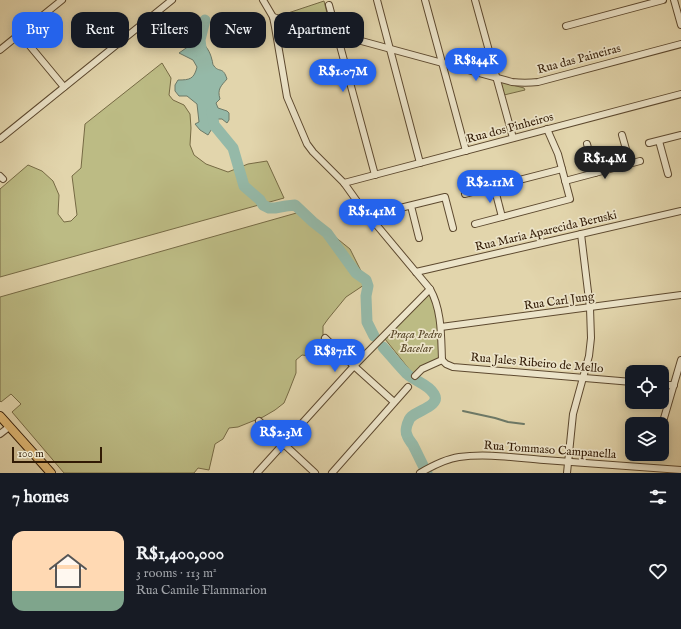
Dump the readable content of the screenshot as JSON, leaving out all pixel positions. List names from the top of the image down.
{
  "streets": {
    "street": [
      "Rua das Paineiras",
      "Rua dos Pinheiros",
      "Rua Maria Aparecida Beruski",
      "Rua Carl Jung",
      "Rua Jales Ribeiro de Mello",
      "Rua Tommaso Campanella"
    ]
  },
  "parks": ["Praça Pedro Bacelar"],
  "scale_bar": "100 m",
  "page": {
    "chip": [
      "Buy",
      "Rent",
      "Filters",
      "New",
      "Apartment"
    ],
    "price": [
      "R$844K",
      "R$1.07M",
      "R$1.4M",
      "R$2.11M",
      "R$1.41M",
      "R$871K",
      "R$2.3M"
    ],
    "scale": "100 m",
    "heading": "7 homes",
    "list": [
      {
        "name": "R$1,400,000",
        "note": "3 rooms · 113 m² · Rua Camile Flammarion"
      }
    ]
  }
}
